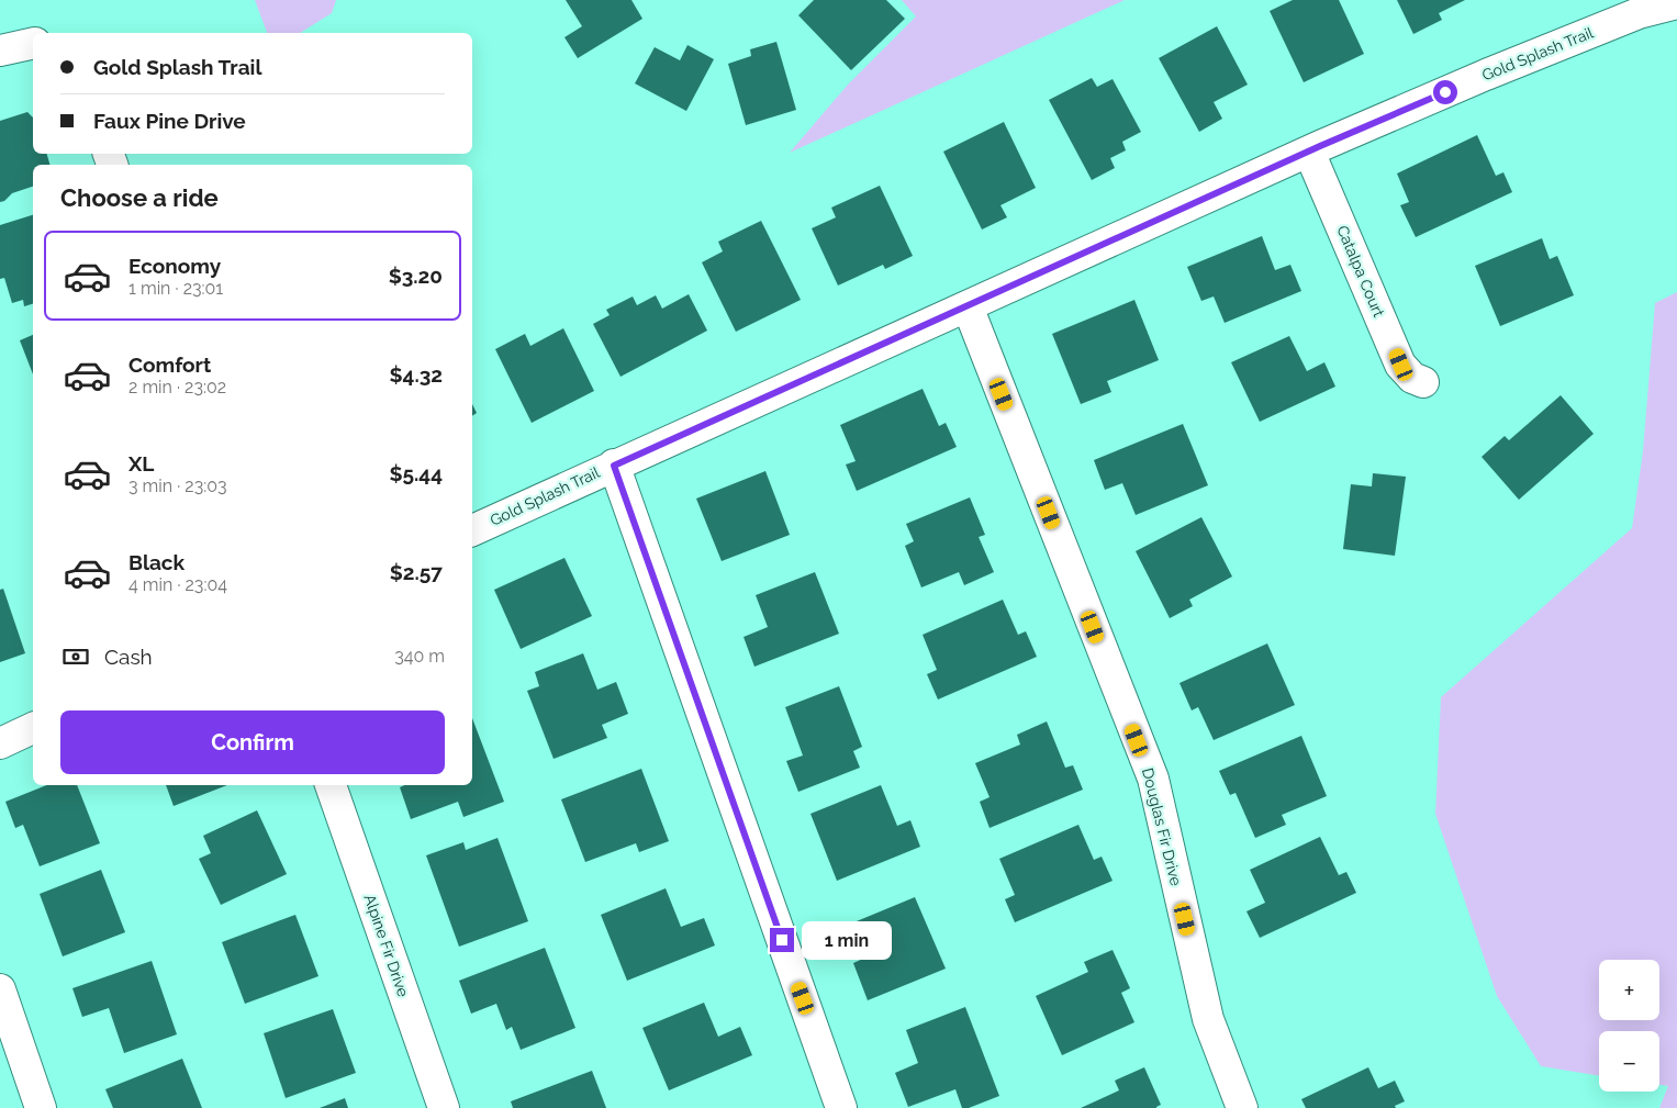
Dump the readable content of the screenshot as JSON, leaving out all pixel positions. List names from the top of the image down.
{
  "streets": {
    "street": [
      "Gold Splash Trail",
      "Catalpa Court",
      "Douglas Fir Drive",
      "Alpine Fir Drive"
    ]
  },
  "crossings": [
    ["Gold Splash Trail", "Catalpa Court"],
    ["Gold Splash Trail", "Douglas Fir Drive"]
  ],
  "page": {
    "banner": ["Gold Splash Trail", "Faux Pine Drive"],
    "heading": "Choose a ride",
    "list": [
      {
        "name": "Economy",
        "note": "1 min · 23:01",
        "value": "$3.20"
      },
      {
        "name": "Comfort",
        "note": "2 min · 23:02",
        "value": "$4.32"
      },
      {
        "name": "XL",
        "note": "3 min · 23:03",
        "value": "$5.44"
      },
      {
        "name": "Black",
        "note": "4 min · 23:04",
        "value": "$2.57"
      }
    ],
    "pay": ["Cash", "340 m"],
    "buttons": "Confirm",
    "bubble": "1 min",
    "map_buttons": ["+", "−"]
  }
}
